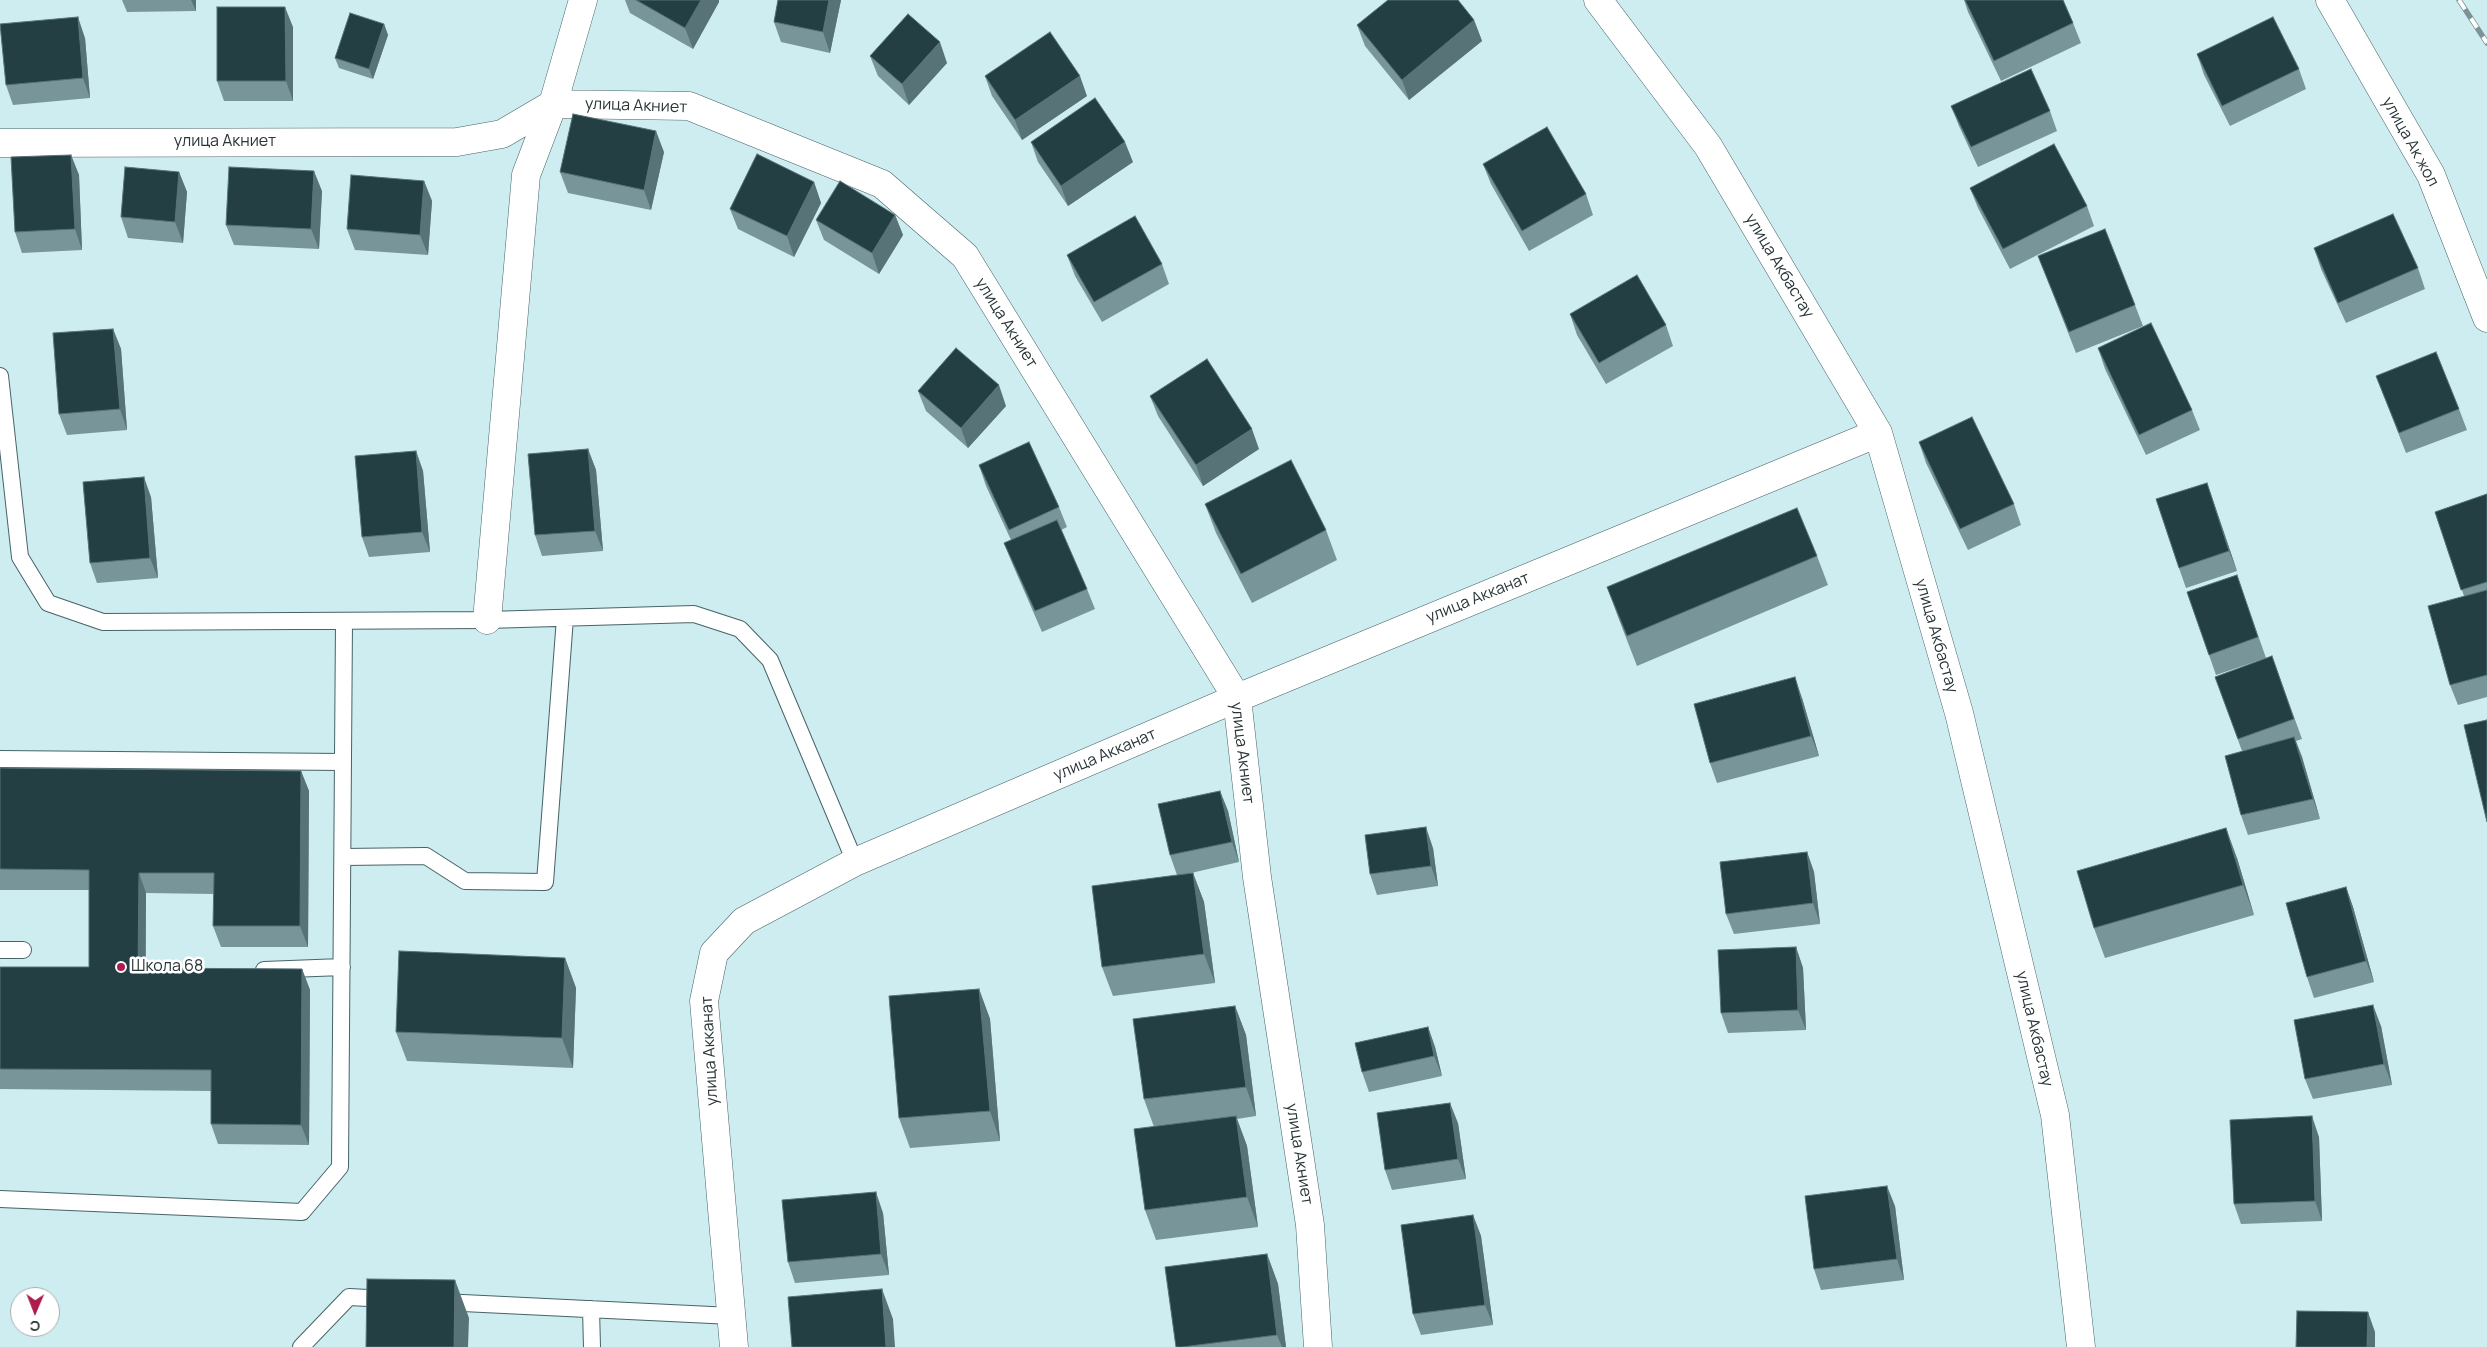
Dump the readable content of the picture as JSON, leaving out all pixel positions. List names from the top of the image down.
{
  "streets": {
    "street": [
      "улица Акниет",
      "улица Ак жол",
      "улица Акбастау",
      "улица Акканат"
    ]
  },
  "crossings": [
    ["улица Акниет", "улица Акканат"],
    ["улица Акбастау", "улица Акканат"]
  ],
  "places": ["Школа 68"],
  "north": "bottom"
}
